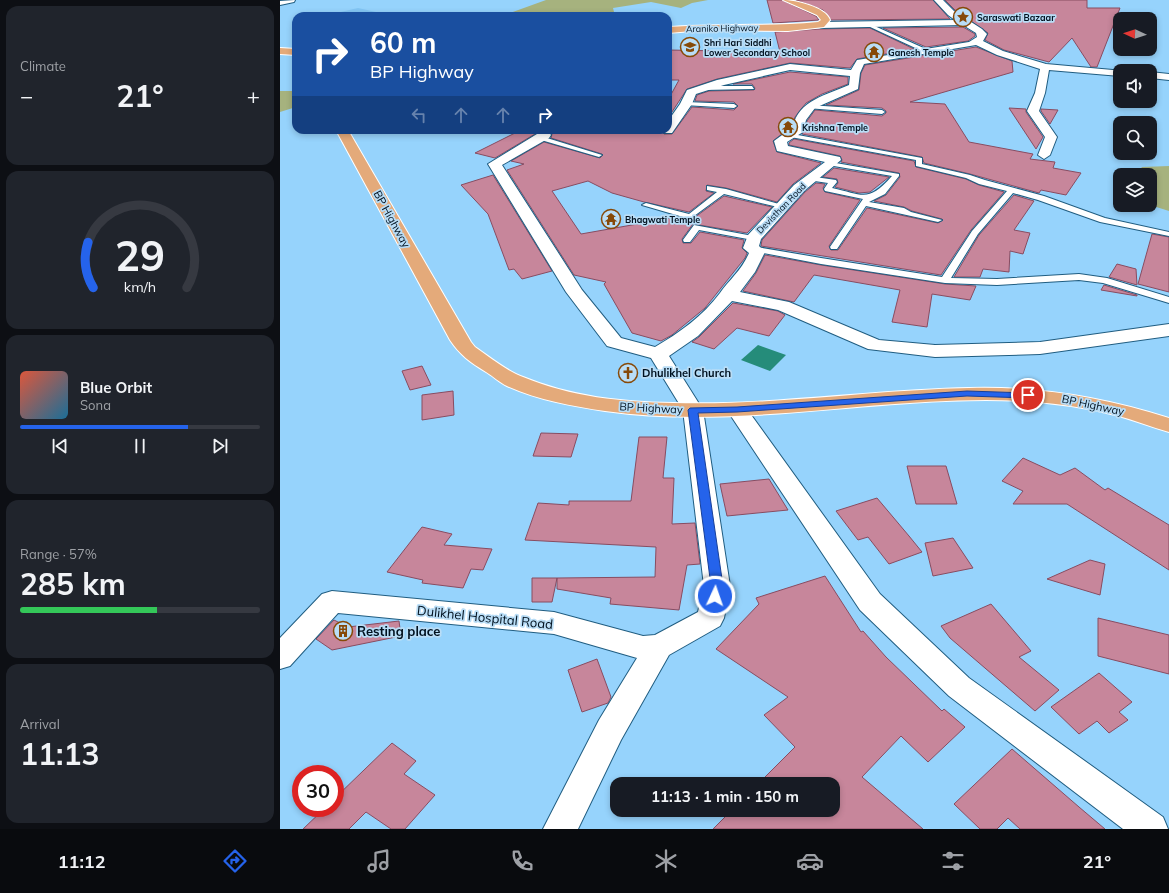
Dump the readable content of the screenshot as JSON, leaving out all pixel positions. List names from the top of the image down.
{
  "streets": {
    "highway": ["Araniko Highway", "BP Highway"],
    "street": ["Devisthan Road", "Dulikhel Hospital Road"]
  },
  "places": {
    "place": ["Saraswati Bazaar"],
    "school or university": ["Shri Hari Siddhi Lower Secondary School"],
    "temple": ["Ganesh Temple", "Krishna Temple", "Bhagwati Temple"],
    "church": ["Dhulikhel Church"],
    "building": ["Resting place"]
  },
  "north": "left",
  "page": {
    "tile": [
      "Climate",
      ["Range · 57%", "285 km"],
      ["Arrival", "11:13"]
    ],
    "turn": ["60 m", "BP Highway"],
    "heat": ["−", "21°", "+"],
    "song": ["Blue Orbit", "Sona"],
    "limit": "30",
    "trip": "11:13 · 1 min · 150 m",
    "tabs": ["11:12", "21°"],
    "gauge": ["29", "km/h"]
  }
}
